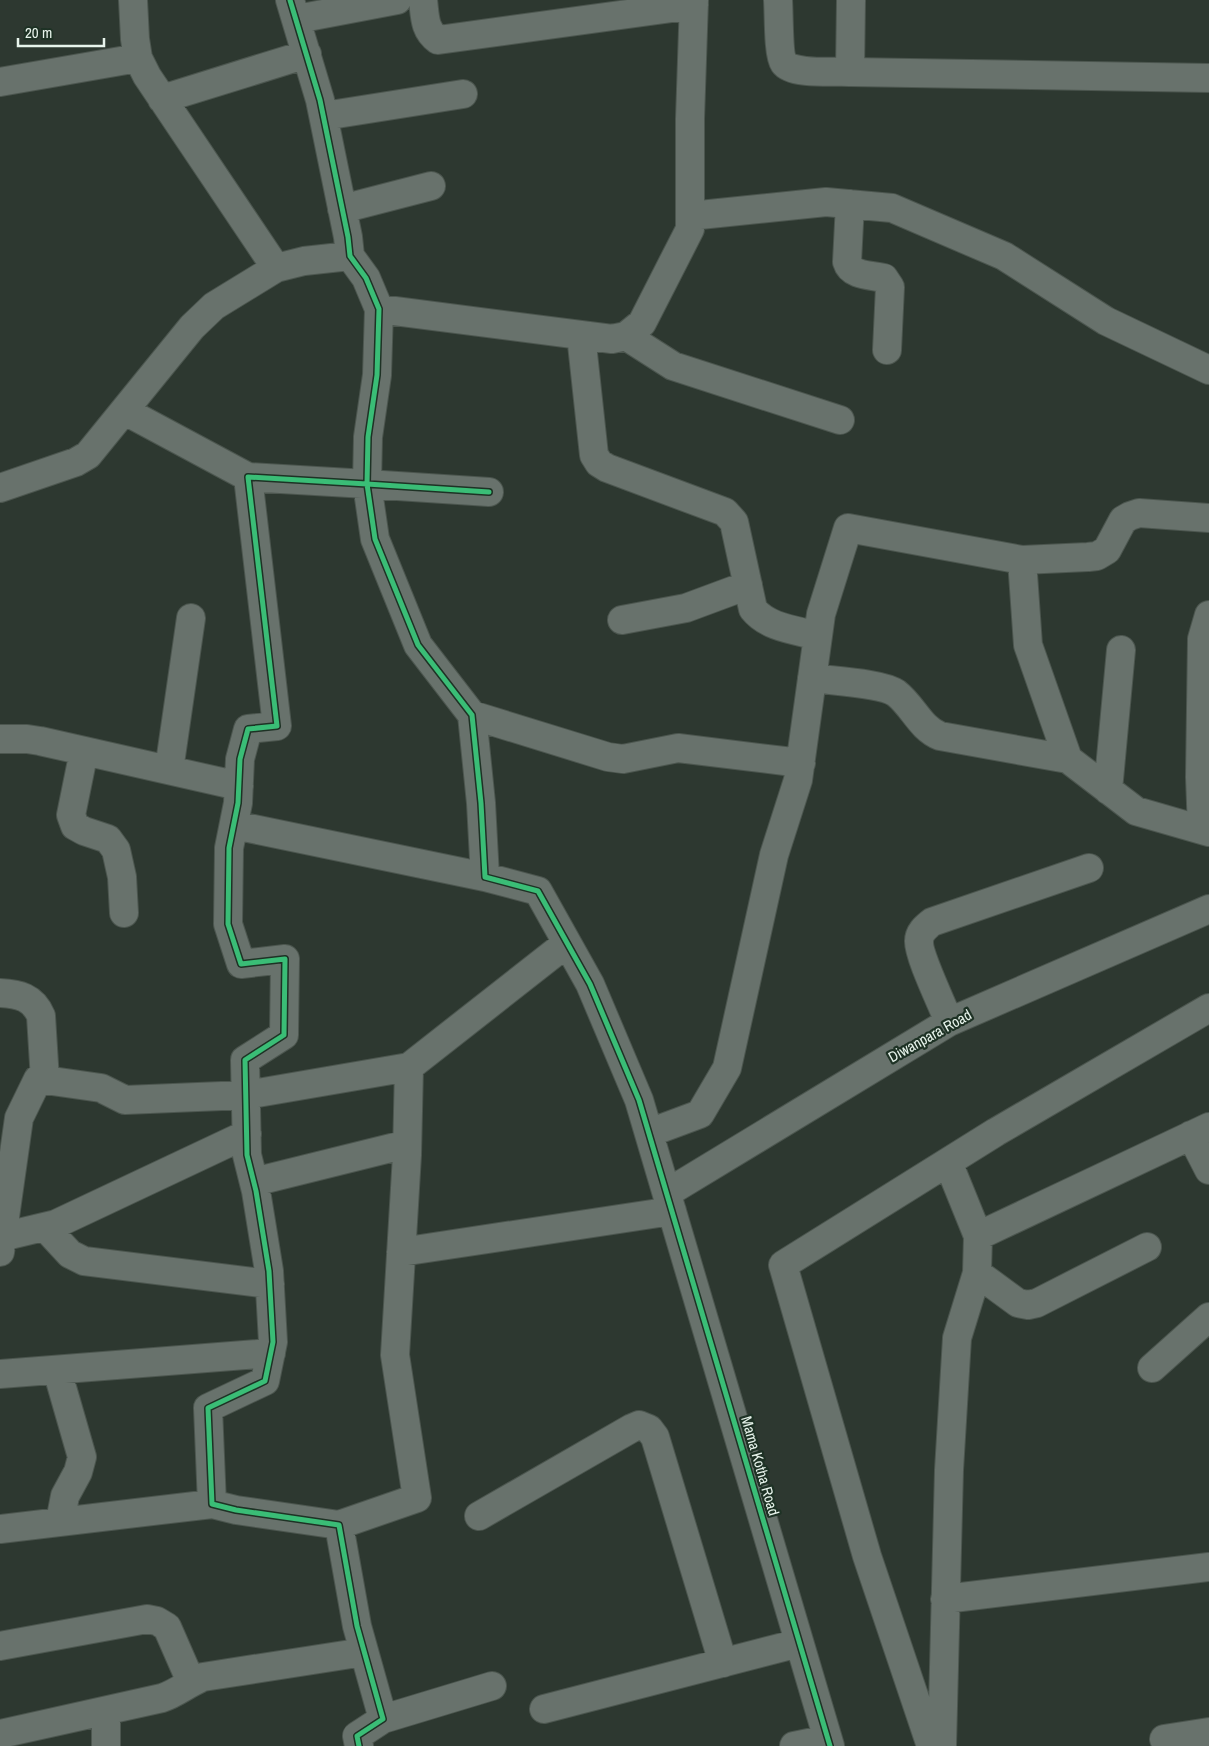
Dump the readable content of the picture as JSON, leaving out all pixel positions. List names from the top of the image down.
{
  "streets": {
    "street": ["Diwanpara Road", "Mama Kotha Road"]
  },
  "crossings": [
    ["Diwanpara Road", "Mama Kotha Road"]
  ],
  "scale_bar": "20 m"
}
